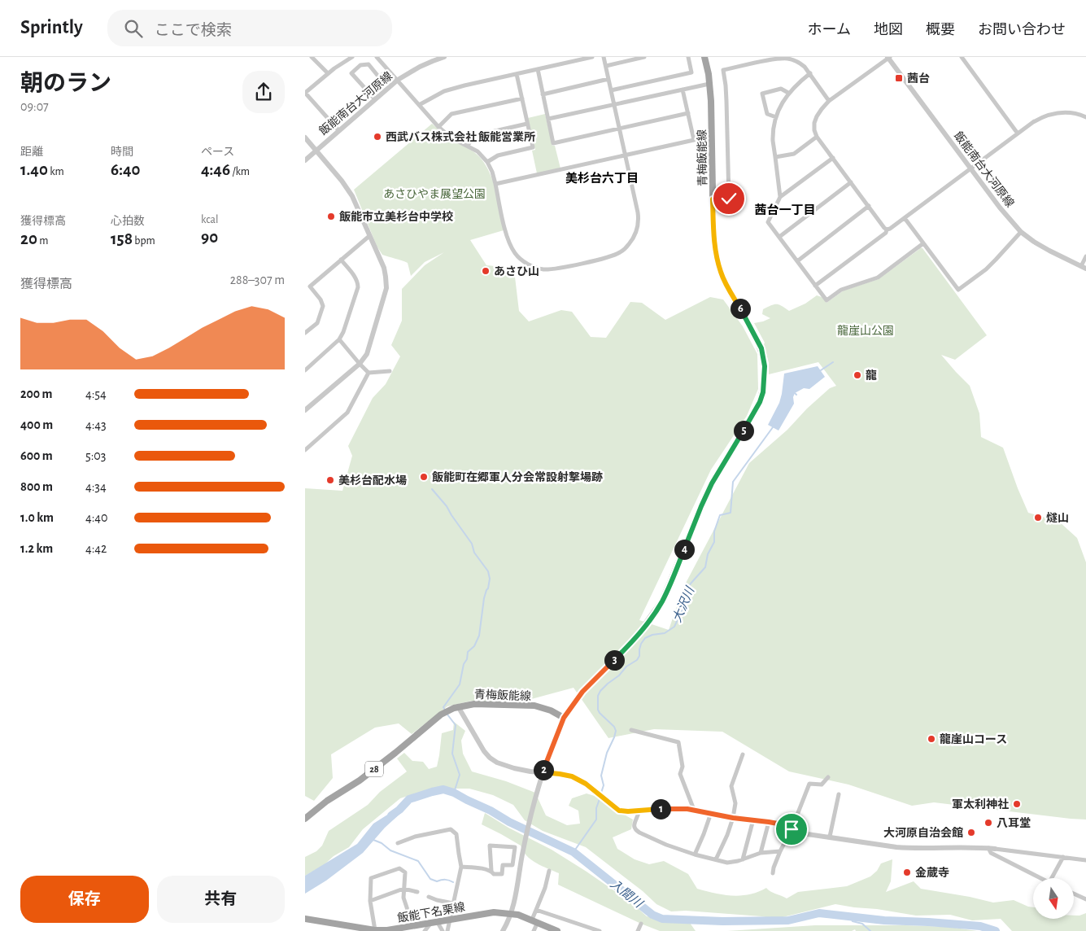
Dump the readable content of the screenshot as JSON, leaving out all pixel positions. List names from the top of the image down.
{
  "streets": {
    "main road": ["青梅飯能線", "28", "飯能下名栗線"],
    "street": ["飯能南台大河原線"]
  },
  "districts": ["美杉台六丁目", "茜台一丁目"],
  "water": ["大沢川", "入間川"],
  "parks": ["あさひやま展望公園", "龍崖山公園"],
  "places": {
    "transit": ["茜台"],
    "other": [
      "西武バス株式会社 飯能営業所",
      "飯能市立美杉台中学校",
      "あさひ山",
      "龍",
      "飯能町在郷軍人分会常設射撃場跡",
      "美杉台配水場",
      "燧山",
      "龍崖山コース",
      "軍太利神社",
      "八耳堂",
      "大河原自治会館",
      "金蔵寺"
    ]
  },
  "north": "bottom",
  "page": {
    "header": "Sprintly",
    "search": "ここで検索",
    "nav": [
      "ホーム",
      "地図",
      "概要",
      "お問い合わせ"
    ],
    "heading": ["朝のラン", "09:07"],
    "stats": [
      ["距離", "1.40 km"],
      ["時間", "6:40"],
      ["ペース", "4:46 /km"],
      ["獲得標高", "20 m"],
      ["心拍数", "158 bpm"],
      ["kcal", "90"]
    ],
    "chart": ["獲得標高", "288–307 m"],
    "pins": [
      "6",
      "5",
      "4",
      "3",
      "2",
      "1"
    ],
    "list": [
      {
        "name": "200 m",
        "note": "4:54"
      },
      {
        "name": "400 m",
        "note": "4:43"
      },
      {
        "name": "600 m",
        "note": "5:03"
      },
      {
        "name": "800 m",
        "note": "4:34"
      },
      {
        "name": "1.0 km",
        "note": "4:40"
      },
      {
        "name": "1.2 km",
        "note": "4:42"
      }
    ],
    "buttons": ["保存", "共有"]
  }
}
